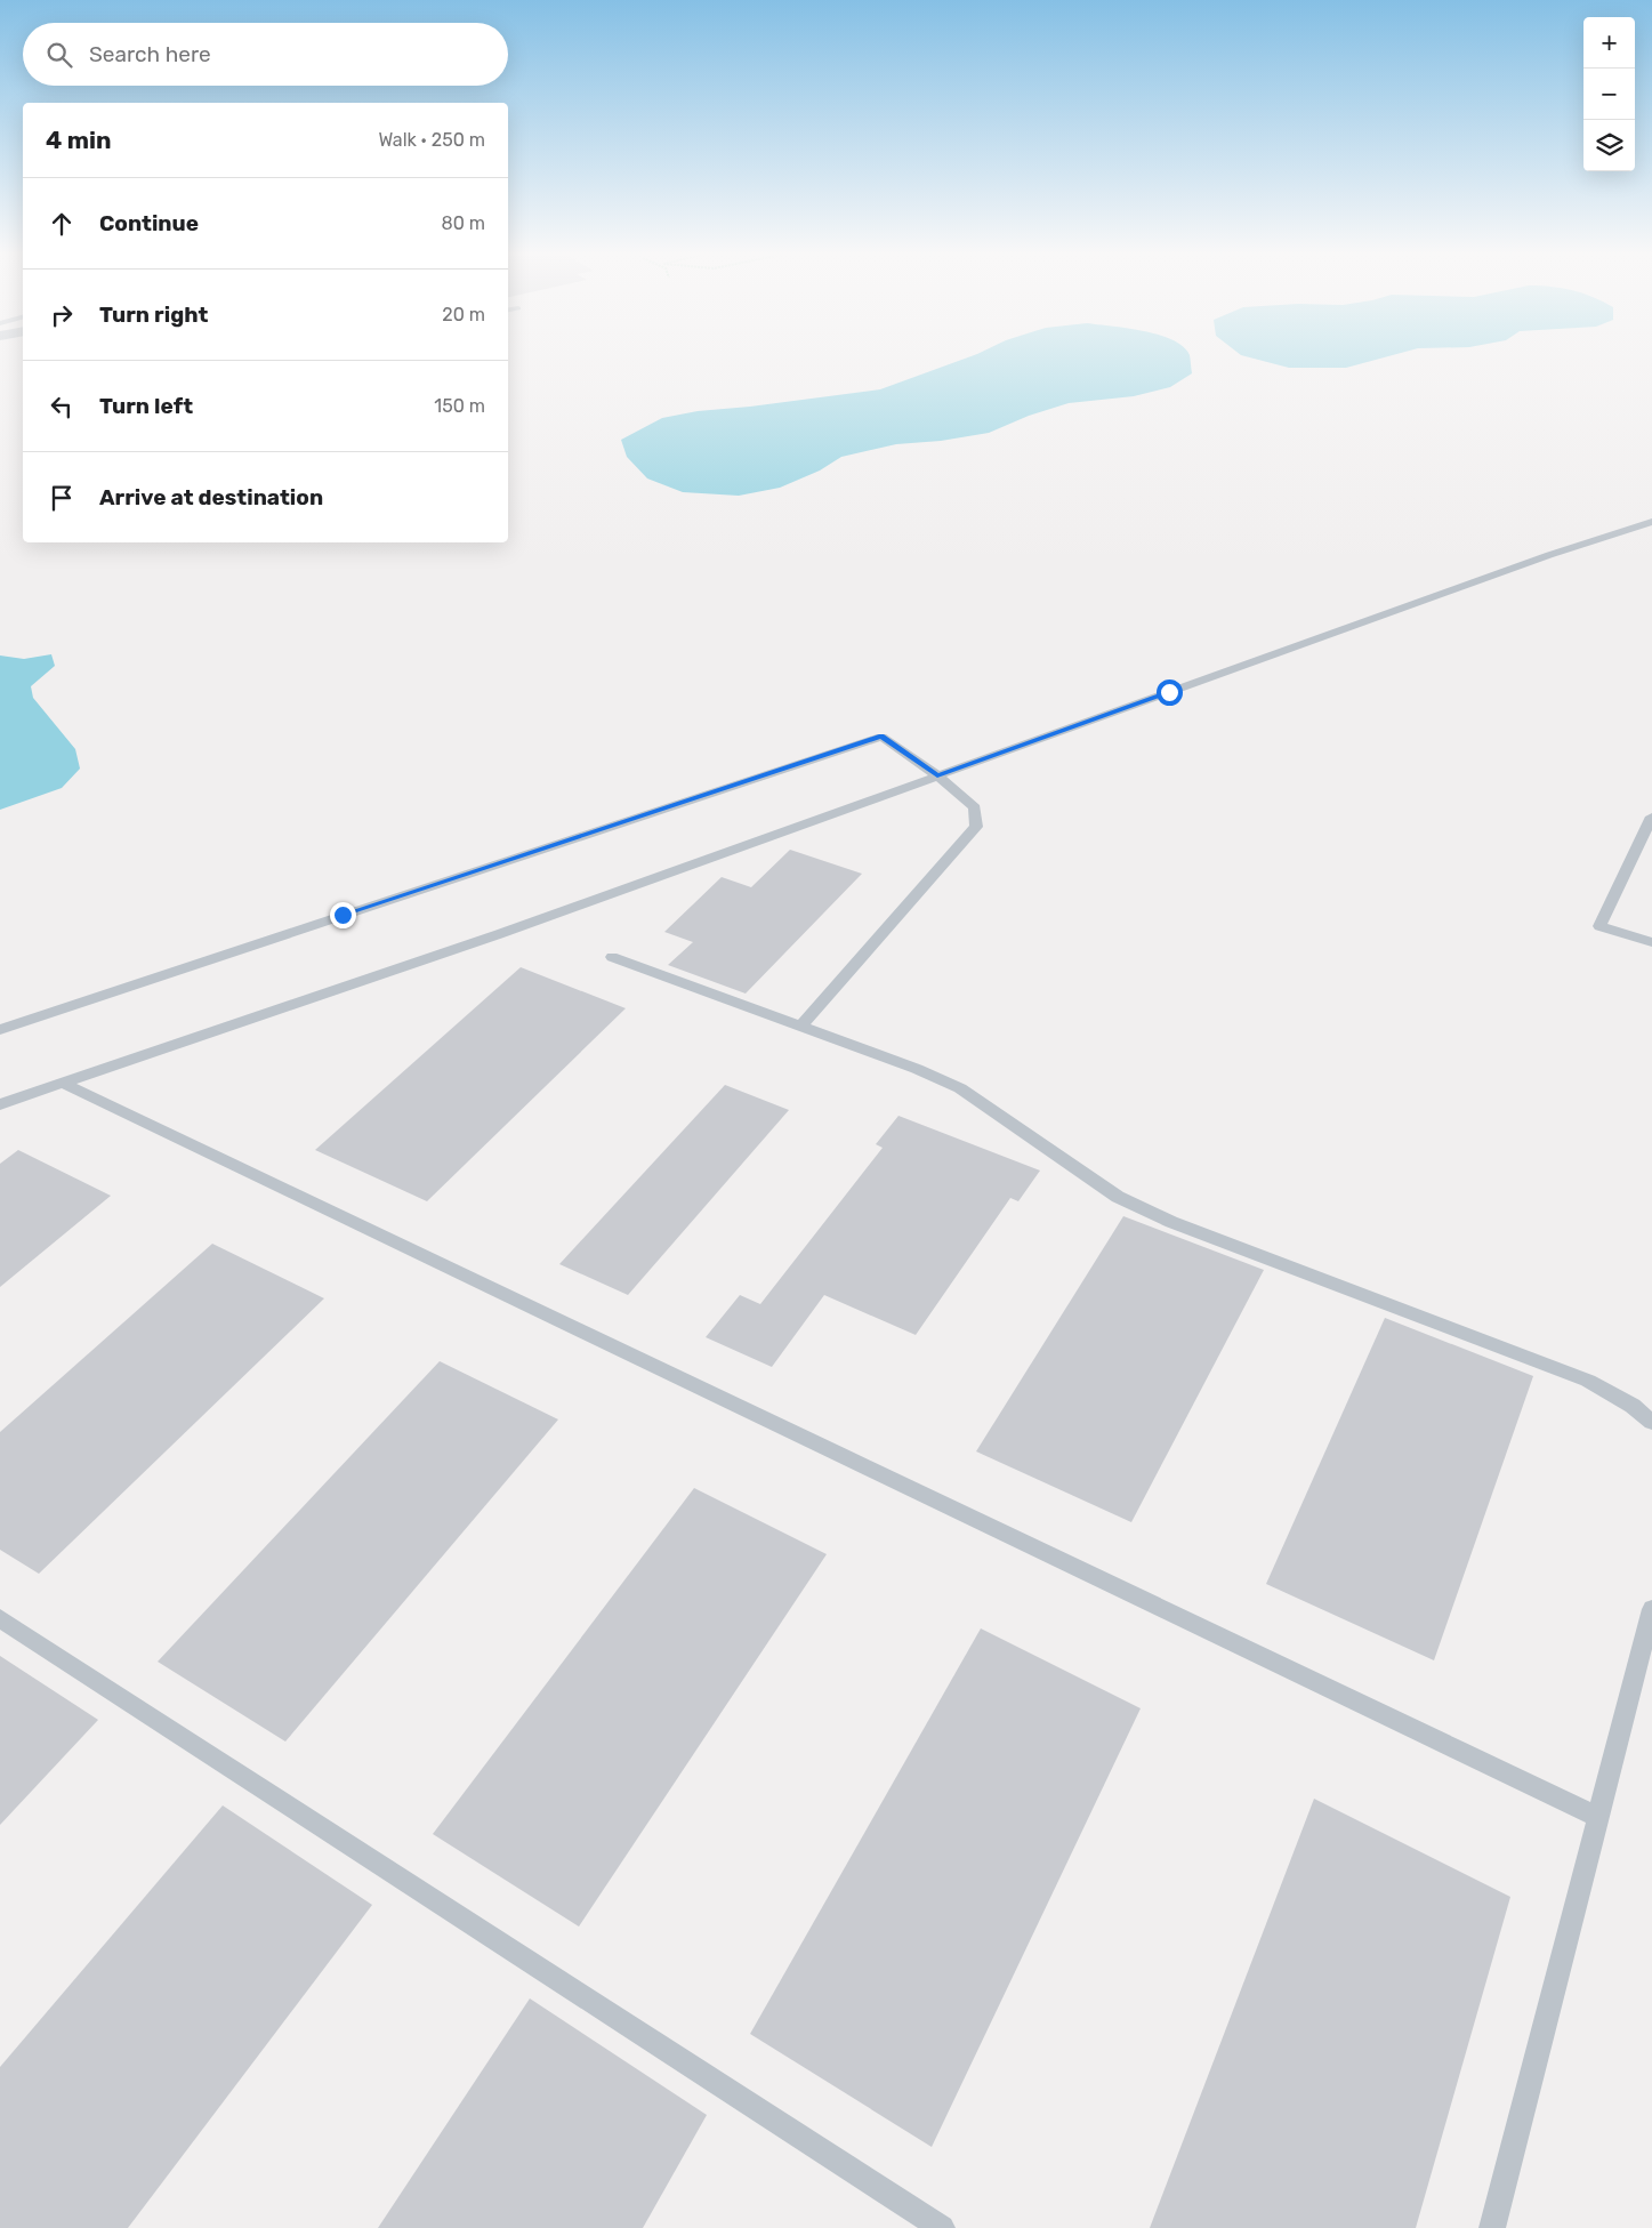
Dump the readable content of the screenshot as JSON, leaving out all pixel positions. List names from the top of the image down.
{
  "page": {
    "map_buttons": ["+", "−"],
    "search": "Search here",
    "heading": ["4 min", "Walk · 250 m"],
    "list": [
      ["Continue", "80 m"],
      ["Turn right", "20 m"],
      ["Turn left", "150 m"],
      "Arrive at destination"
    ]
  }
}
